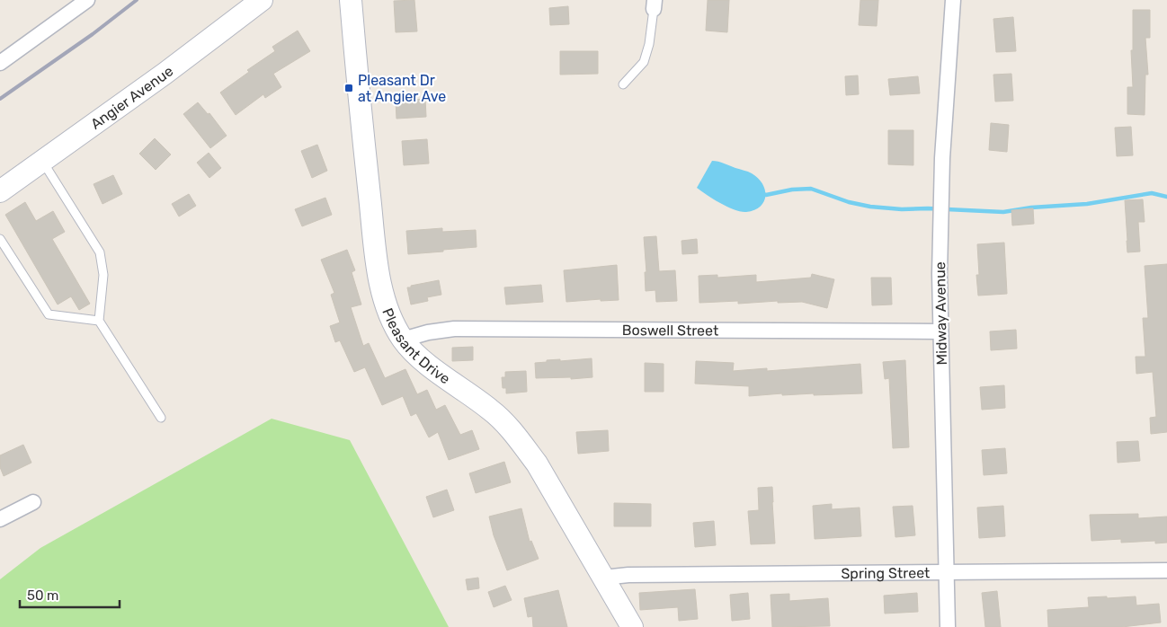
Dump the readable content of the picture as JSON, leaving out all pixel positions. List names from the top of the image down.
{
  "streets": {
    "street": [
      "Angier Avenue",
      "Midway Avenue",
      "Boswell Street",
      "Pleasant Drive",
      "Spring Street"
    ]
  },
  "crossings": [
    ["Midway Avenue", "Boswell Street"],
    ["Midway Avenue", "Spring Street"],
    ["Boswell Street", "Pleasant Drive"],
    ["Pleasant Drive", "Spring Street"]
  ],
  "places": {
    "transit": ["Pleasant Dr at Angier Ave"]
  },
  "scale_bar": "50 m"
}
